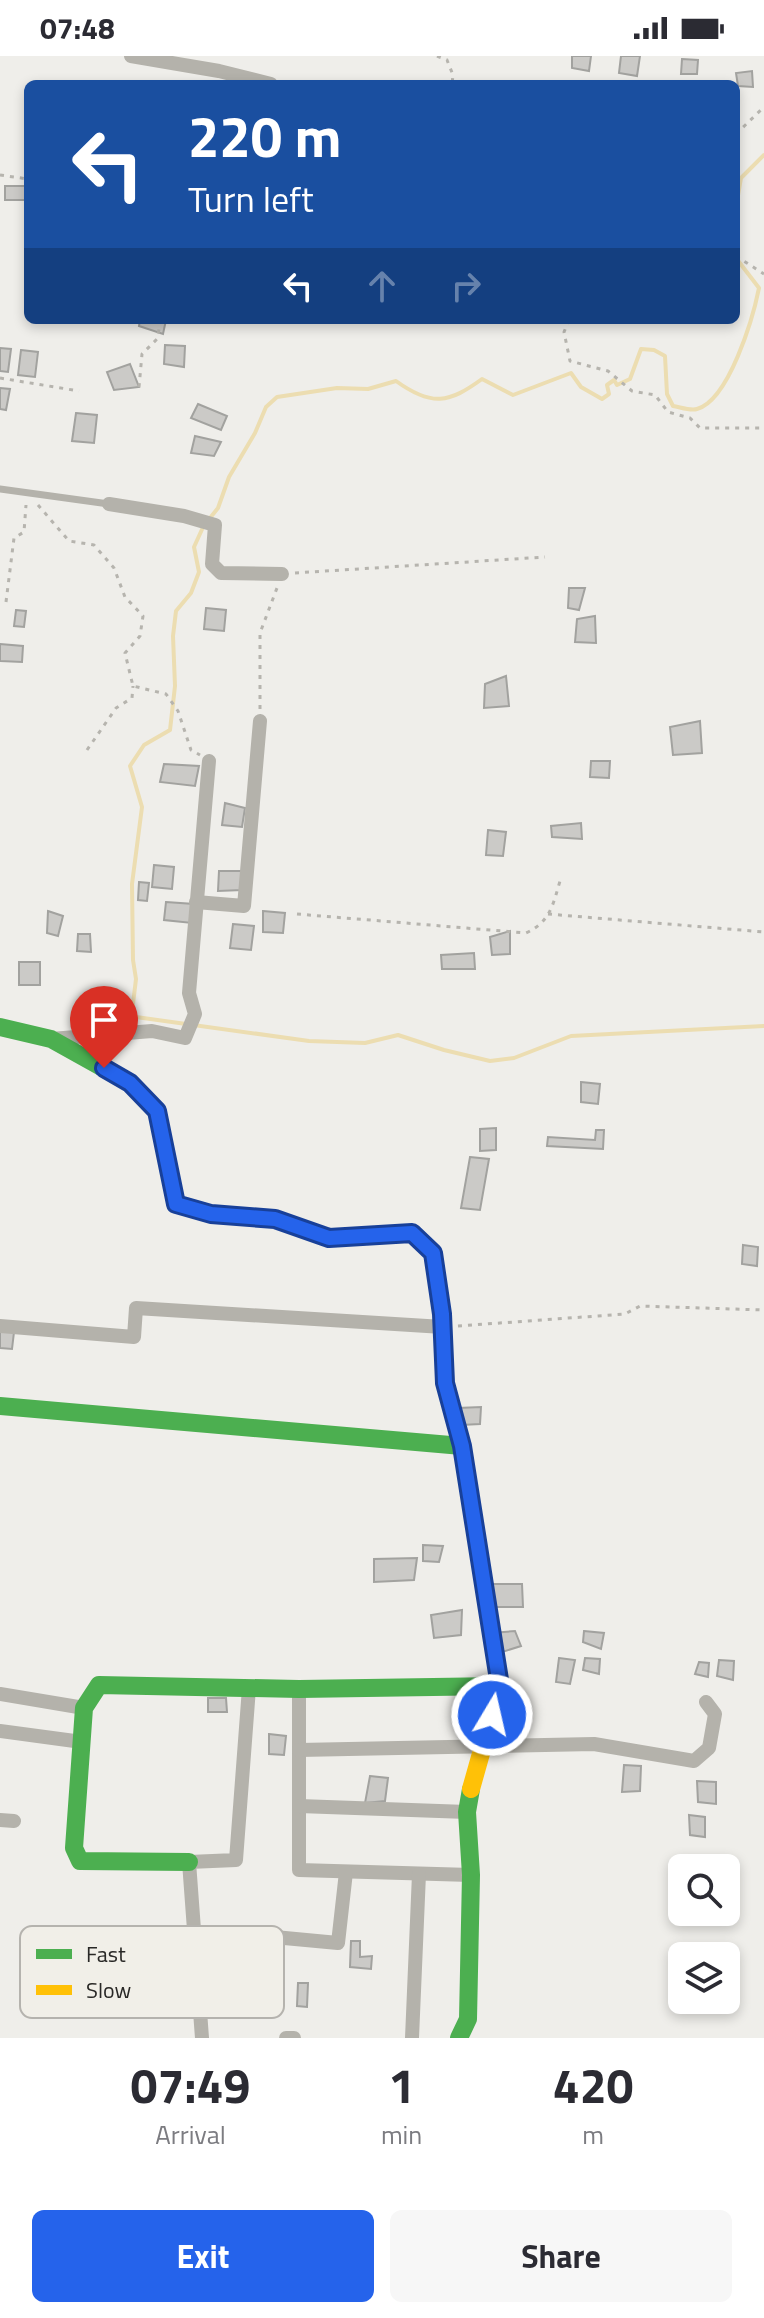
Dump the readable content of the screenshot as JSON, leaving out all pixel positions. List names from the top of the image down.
{
  "legend": ["Fast", "Slow"],
  "page": {
    "status": "07:48",
    "turn": ["220 m", "Turn left"],
    "eta": [
      "07:49",
      "Arrival",
      "1",
      "min",
      "420",
      "m"
    ],
    "buttons": ["Exit", "Share"]
  }
}
